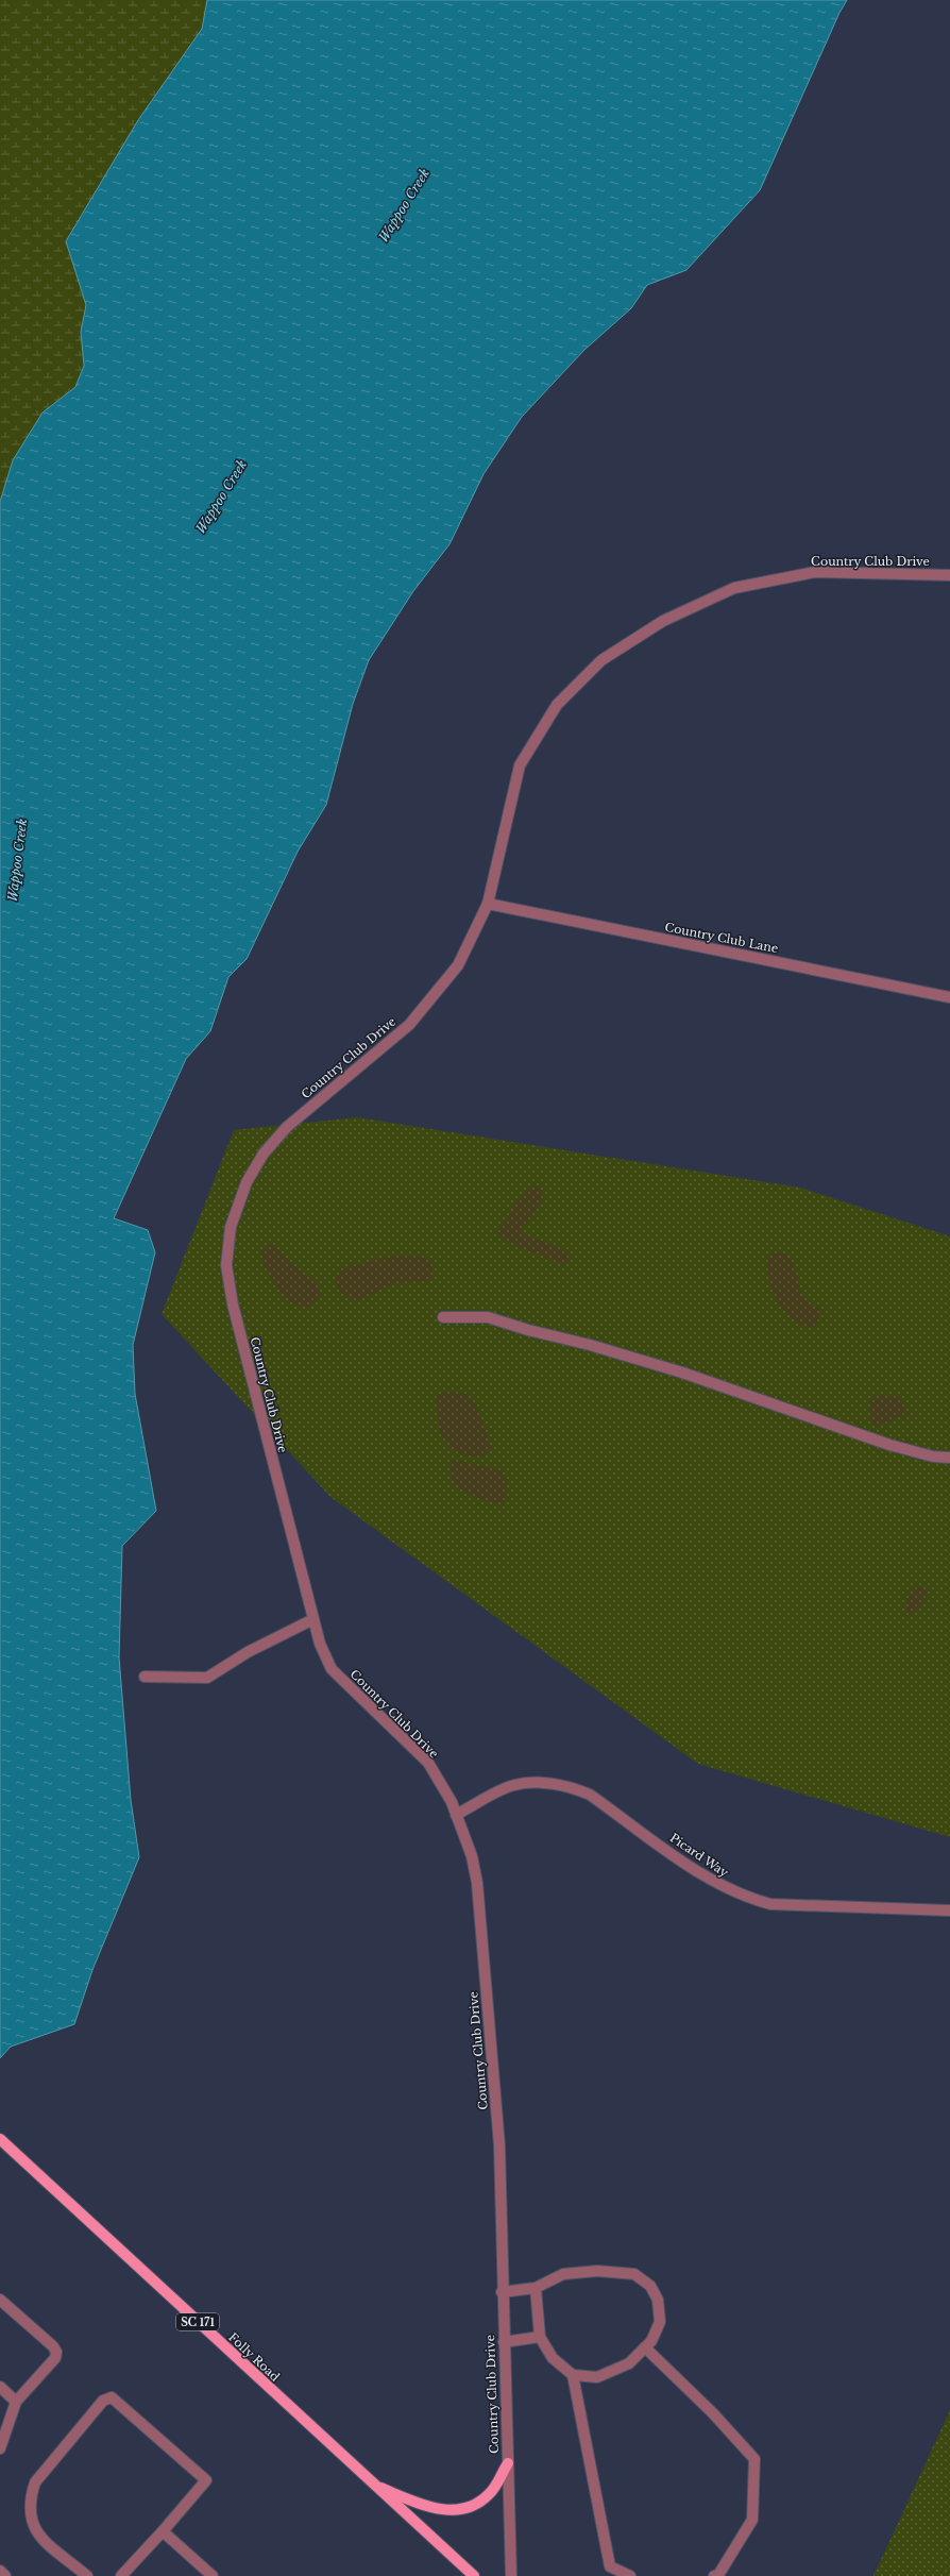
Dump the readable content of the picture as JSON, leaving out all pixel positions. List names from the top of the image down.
{
  "streets": {
    "main road": ["SC 171", "Folly Road"],
    "street": ["Country Club Drive", "Country Club Lane", "Picard Way"]
  },
  "crossings": [
    ["Country Club Drive", "Country Club Lane"],
    ["Country Club Drive", "Picard Way"]
  ],
  "water": ["Wappoo Creek"]
}
